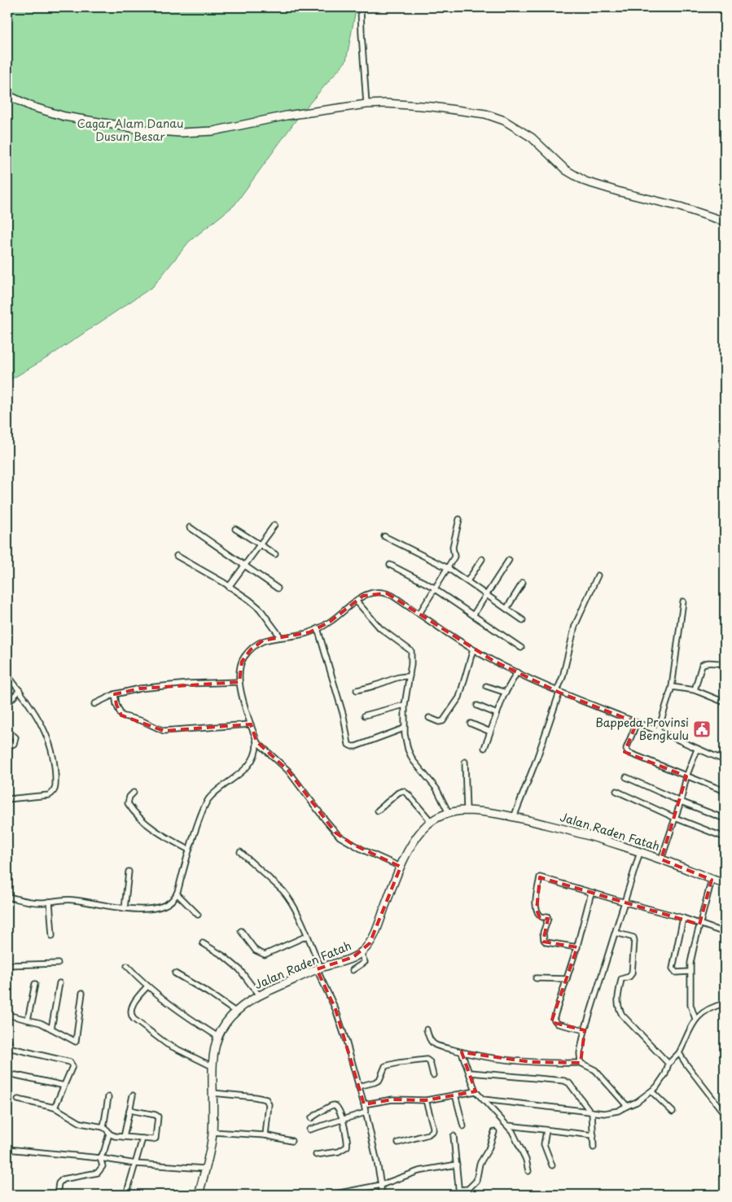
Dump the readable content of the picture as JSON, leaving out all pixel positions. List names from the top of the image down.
{
  "streets": {
    "highway": ["Jalan Raden Fatah"]
  },
  "parks": ["Cagar Alam Danau Dusun Besar"],
  "places": {
    "public building": ["Bappeda Provinsi Bengkulu"]
  }
}
